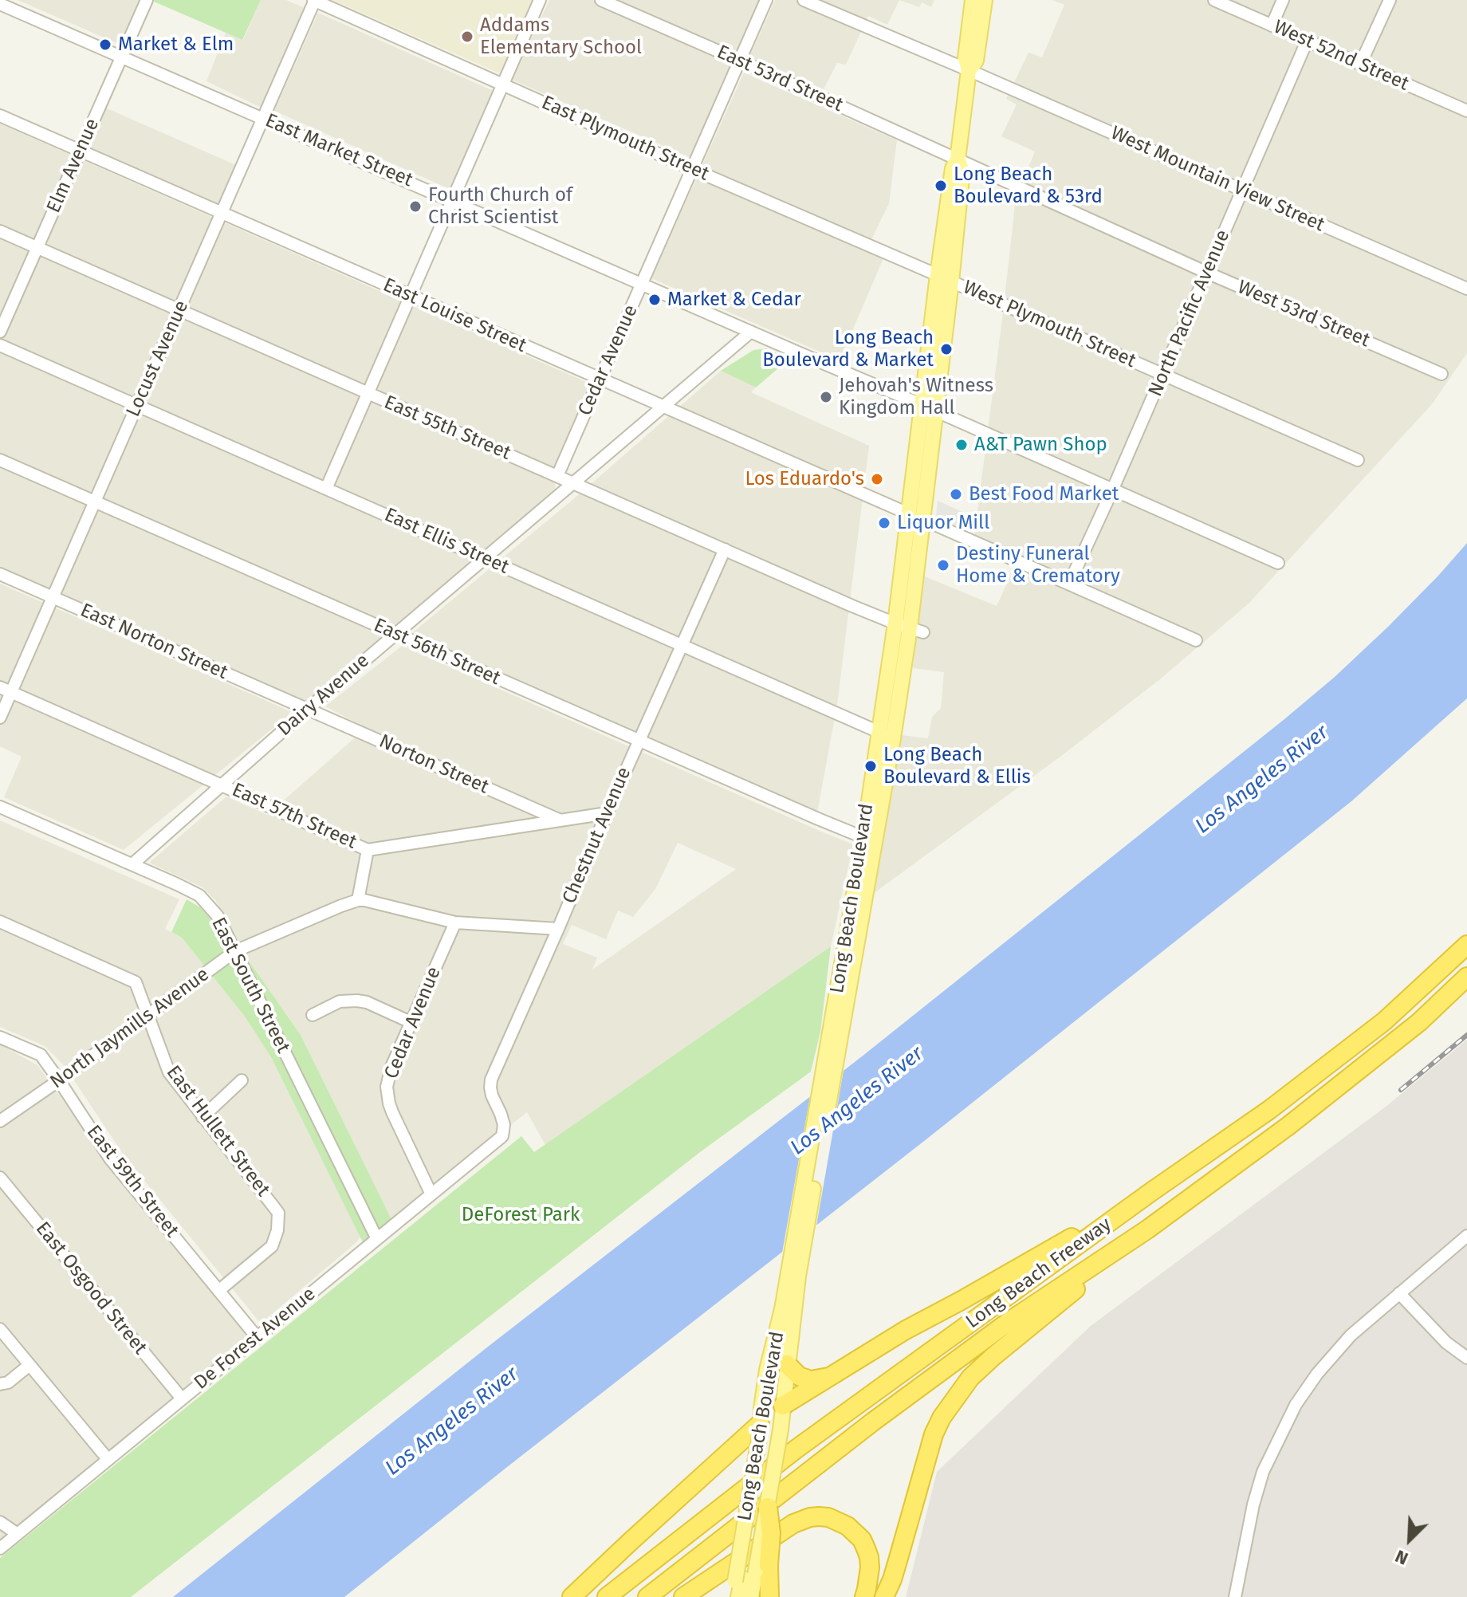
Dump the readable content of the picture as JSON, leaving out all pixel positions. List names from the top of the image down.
{
  "streets": {
    "highway": ["Long Beach Freeway"],
    "main road": ["Long Beach Boulevard"],
    "street": [
      "West 52nd Street",
      "East 53rd Street",
      "East Plymouth Street",
      "East Market Street",
      "Elm Avenue",
      "West Mountain View Street",
      "North Pacific Avenue",
      "West 53rd Street",
      "East Louise Street",
      "West Plymouth Street",
      "Locust Avenue",
      "Cedar Avenue",
      "East 55th Street",
      "East Ellis Street",
      "East Norton Street",
      "East 56th Street",
      "Dairy Avenue",
      "Norton Street",
      "East 57th Street",
      "Chestnut Avenue",
      "East South Street",
      "North Jaymills Avenue",
      "East Hullett Street",
      "East 59th Street",
      "East Osgood Street",
      "De Forest Avenue"
    ]
  },
  "crossings": [
    ["West 52nd Street", "North Pacific Avenue"],
    ["East 53rd Street", "West 53rd Street"],
    ["East 53rd Street", "Cedar Avenue"],
    ["East 53rd Street", "Long Beach Boulevard"],
    ["East Plymouth Street", "West Plymouth Street"],
    ["East Plymouth Street", "Locust Avenue"],
    ["East Plymouth Street", "Cedar Avenue"],
    ["East Plymouth Street", "Long Beach Boulevard"],
    ["East Market Street", "Elm Avenue"],
    ["East Market Street", "North Pacific Avenue"],
    ["East Market Street", "Locust Avenue"],
    ["East Market Street", "Cedar Avenue"],
    ["East Market Street", "Dairy Avenue"],
    ["East Market Street", "Long Beach Boulevard"],
    ["Elm Avenue", "East Louise Street"],
    ["Elm Avenue", "East 55th Street"],
    ["West Mountain View Street", "North Pacific Avenue"],
    ["West Mountain View Street", "Long Beach Boulevard"],
    ["North Pacific Avenue", "West 53rd Street"],
    ["North Pacific Avenue", "East Louise Street"],
    ["North Pacific Avenue", "West Plymouth Street"],
    ["West 53rd Street", "Long Beach Boulevard"],
    ["East Louise Street", "Locust Avenue"],
    ["East Louise Street", "Cedar Avenue"],
    ["East Louise Street", "Dairy Avenue"],
    ["East Louise Street", "Long Beach Boulevard"],
    ["West Plymouth Street", "Long Beach Boulevard"],
    ["Locust Avenue", "East 55th Street"],
    ["Locust Avenue", "East Ellis Street"],
    ["Locust Avenue", "East Norton Street"],
    ["Locust Avenue", "East 56th Street"],
    ["Locust Avenue", "East 57th Street"],
    ["Cedar Avenue", "East 55th Street"],
    ["Cedar Avenue", "De Forest Avenue"],
    ["East 55th Street", "Dairy Avenue"],
    ["East 55th Street", "Chestnut Avenue"],
    ["East 55th Street", "Long Beach Boulevard"],
    ["East Ellis Street", "Dairy Avenue"],
    ["East Ellis Street", "Chestnut Avenue"],
    ["East Ellis Street", "Long Beach Boulevard"],
    ["East Norton Street", "Dairy Avenue"],
    ["East Norton Street", "Norton Street"],
    ["East 56th Street", "Dairy Avenue"],
    ["East 56th Street", "Chestnut Avenue"],
    ["East 56th Street", "Long Beach Boulevard"],
    ["Dairy Avenue", "Norton Street"],
    ["Dairy Avenue", "East 57th Street"],
    ["Dairy Avenue", "East South Street"],
    ["Norton Street", "East 57th Street"],
    ["East 57th Street", "Chestnut Avenue"],
    ["Chestnut Avenue", "De Forest Avenue"],
    ["East South Street", "North Jaymills Avenue"],
    ["East South Street", "De Forest Avenue"],
    ["North Jaymills Avenue", "East Hullett Street"],
    ["North Jaymills Avenue", "East 59th Street"],
    ["East Hullett Street", "East 59th Street"],
    ["East 59th Street", "De Forest Avenue"],
    ["East Osgood Street", "De Forest Avenue"]
  ],
  "water": ["Los Angeles River"],
  "parks": ["DeForest Park"],
  "places": [
    "Addams Elementary School",
    "Market & Elm",
    "Long Beach Boulevard & 53rd",
    "Fourth Church of Christ Scientist",
    "Market & Cedar",
    "Long Beach Boulevard & Market",
    "Jehovah's Witness Kingdom Hall",
    "A&T Pawn Shop",
    "Los Eduardo's",
    "Best Food Market",
    "Liquor Mill",
    "Destiny Funeral Home & Crematory",
    "Long Beach Boulevard & Ellis"
  ],
  "north": "bottom left"
}
